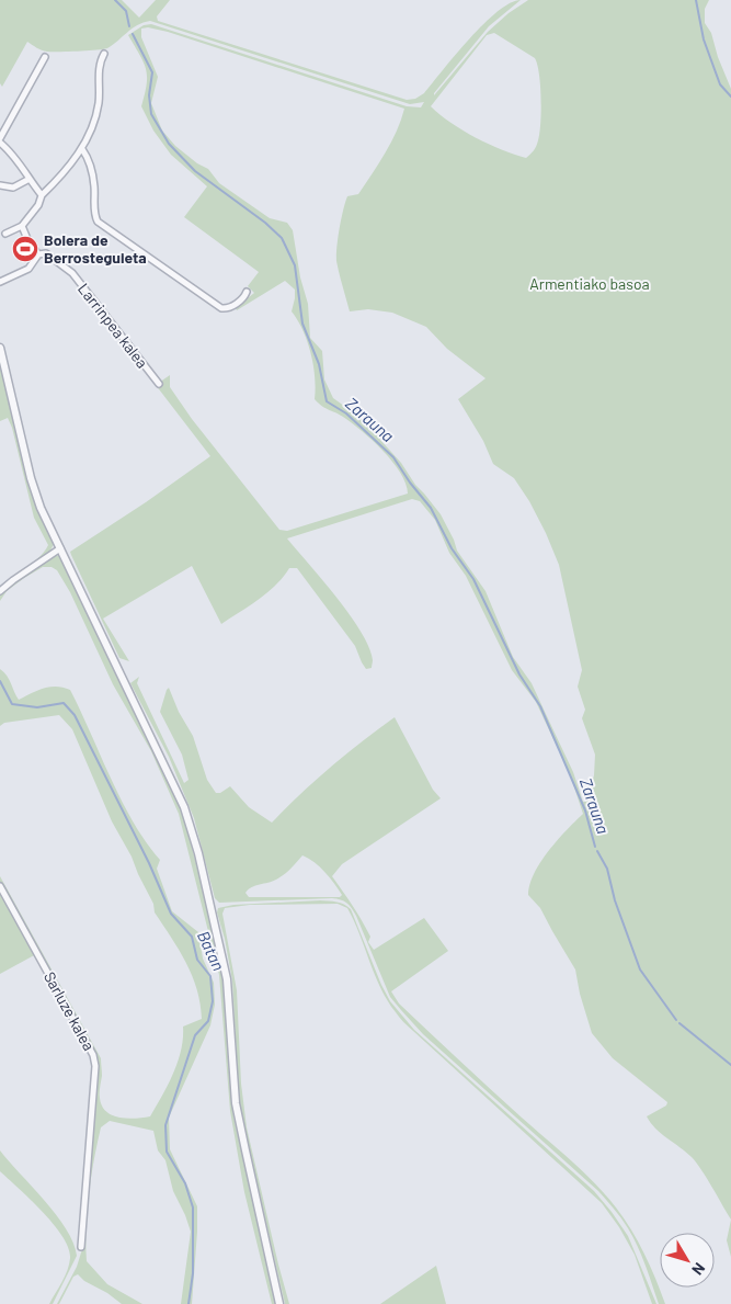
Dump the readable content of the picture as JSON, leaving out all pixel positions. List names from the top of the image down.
{
  "streets": {
    "street": ["Larrinpea kalea", "Sarluze kalea"]
  },
  "water": ["Zarauna", "Batan"],
  "parks": ["Armentiako basoa"],
  "places": {
    "sports": ["Bolera de Berrosteguieta"]
  },
  "north": "bottom right"
}
